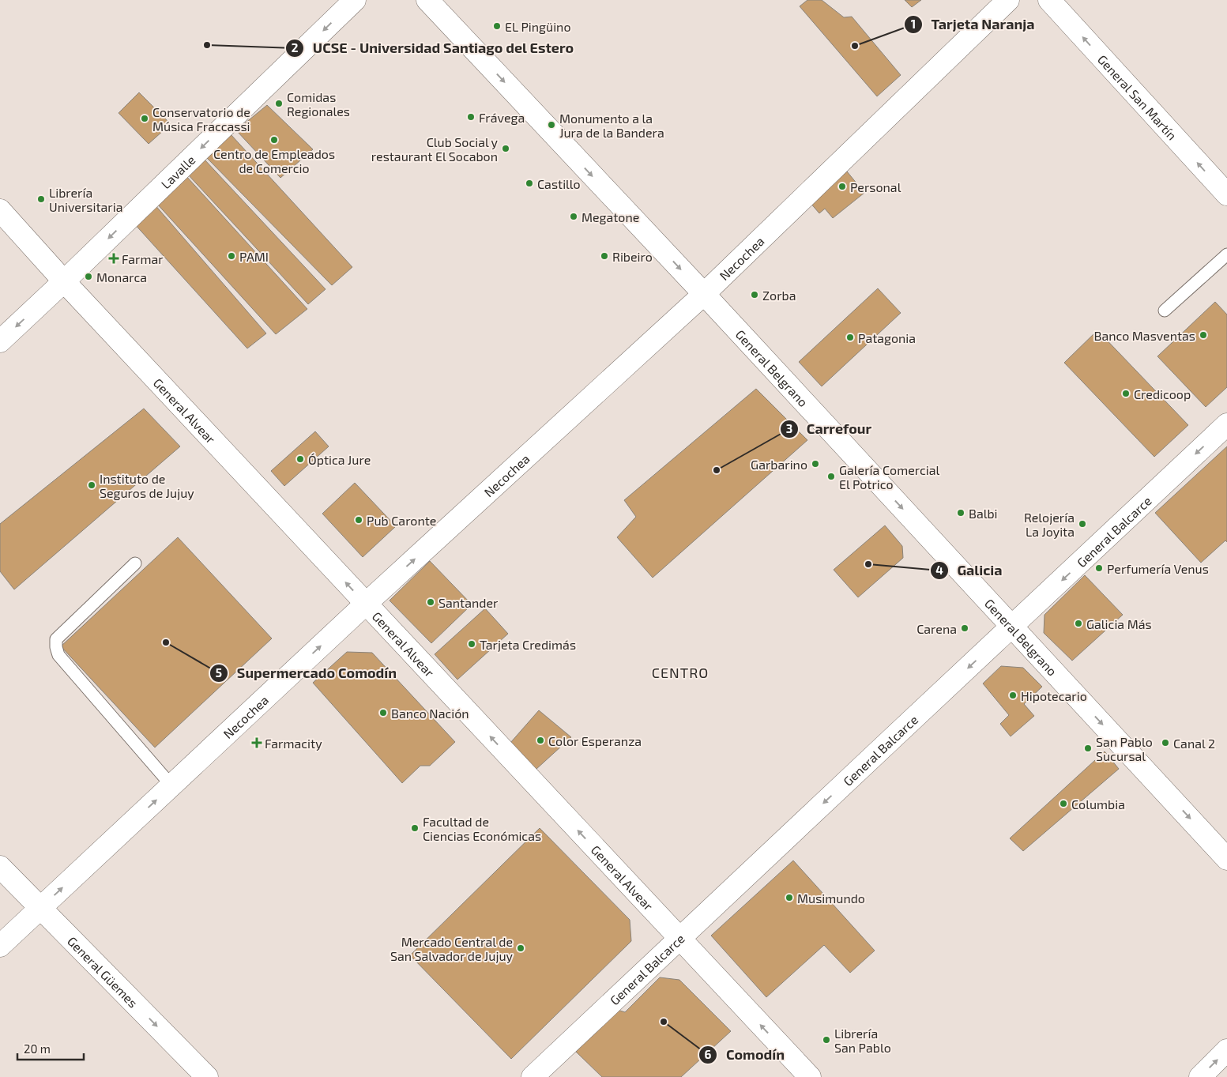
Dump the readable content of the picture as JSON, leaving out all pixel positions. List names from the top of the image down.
{
  "streets": {
    "street": [
      "General San Martín",
      "Lavalle",
      "Necochea",
      "General Belgrano",
      "General Alvear",
      "General Balcarce",
      "General Güemes"
    ]
  },
  "crossings": [
    ["Lavalle", "General Alvear"],
    ["Necochea", "General Belgrano"],
    ["Necochea", "General Alvear"],
    ["Necochea", "General Güemes"],
    ["General Belgrano", "General Balcarce"],
    ["General Alvear", "General Balcarce"]
  ],
  "one_way": [
    "General San Martín",
    "Lavalle",
    "Necochea",
    "General Belgrano",
    "General Alvear",
    "General Balcarce",
    "General Güemes"
  ],
  "districts": ["CENTRO"],
  "places": {
    "other": [
      "EL Pingüino",
      "UCSE - Universidad Santiago del Estero",
      "Tarjeta Naranja",
      "Comidas Regionales",
      "Frávega",
      "Conservatorio de Música Fraccassi",
      "Monumento a la Jura de la Bandera",
      "Centro de Empleados de Comercio",
      "Club Social y restaurant El Socabon",
      "Castillo",
      "Personal",
      "Librería Universitaria",
      "Megatone",
      "PAMI",
      "Ribeiro",
      "Monarca",
      "Zorba",
      "Banco Masventas",
      "Patagonia",
      "Credicoop",
      "Óptica Jure",
      "Garbarino",
      "Carrefour",
      "Galería Comercial El Potrico",
      "Instituto de Seguros de Jujuy",
      "Balbi",
      "Pub Caronte",
      "Relojería La Joyita",
      "Galicia",
      "Perfumería Venus",
      "Santander",
      "Galicia Más",
      "Carena",
      "Supermercado Comodín",
      "Tarjeta Credimás",
      "Hipotecario",
      "Banco Nación",
      "Color Esperanza",
      "Canal 2",
      "San Pablo Sucursal",
      "Columbia",
      "Facultad de Ciencias Económicas",
      "Musimundo",
      "Mercado Central de San Salvador de Jujuy",
      "Comodín",
      "Librería San Pablo"
    ],
    "health": ["Farmar", "Farmacity"]
  },
  "scale_bar": "20 m"
}
